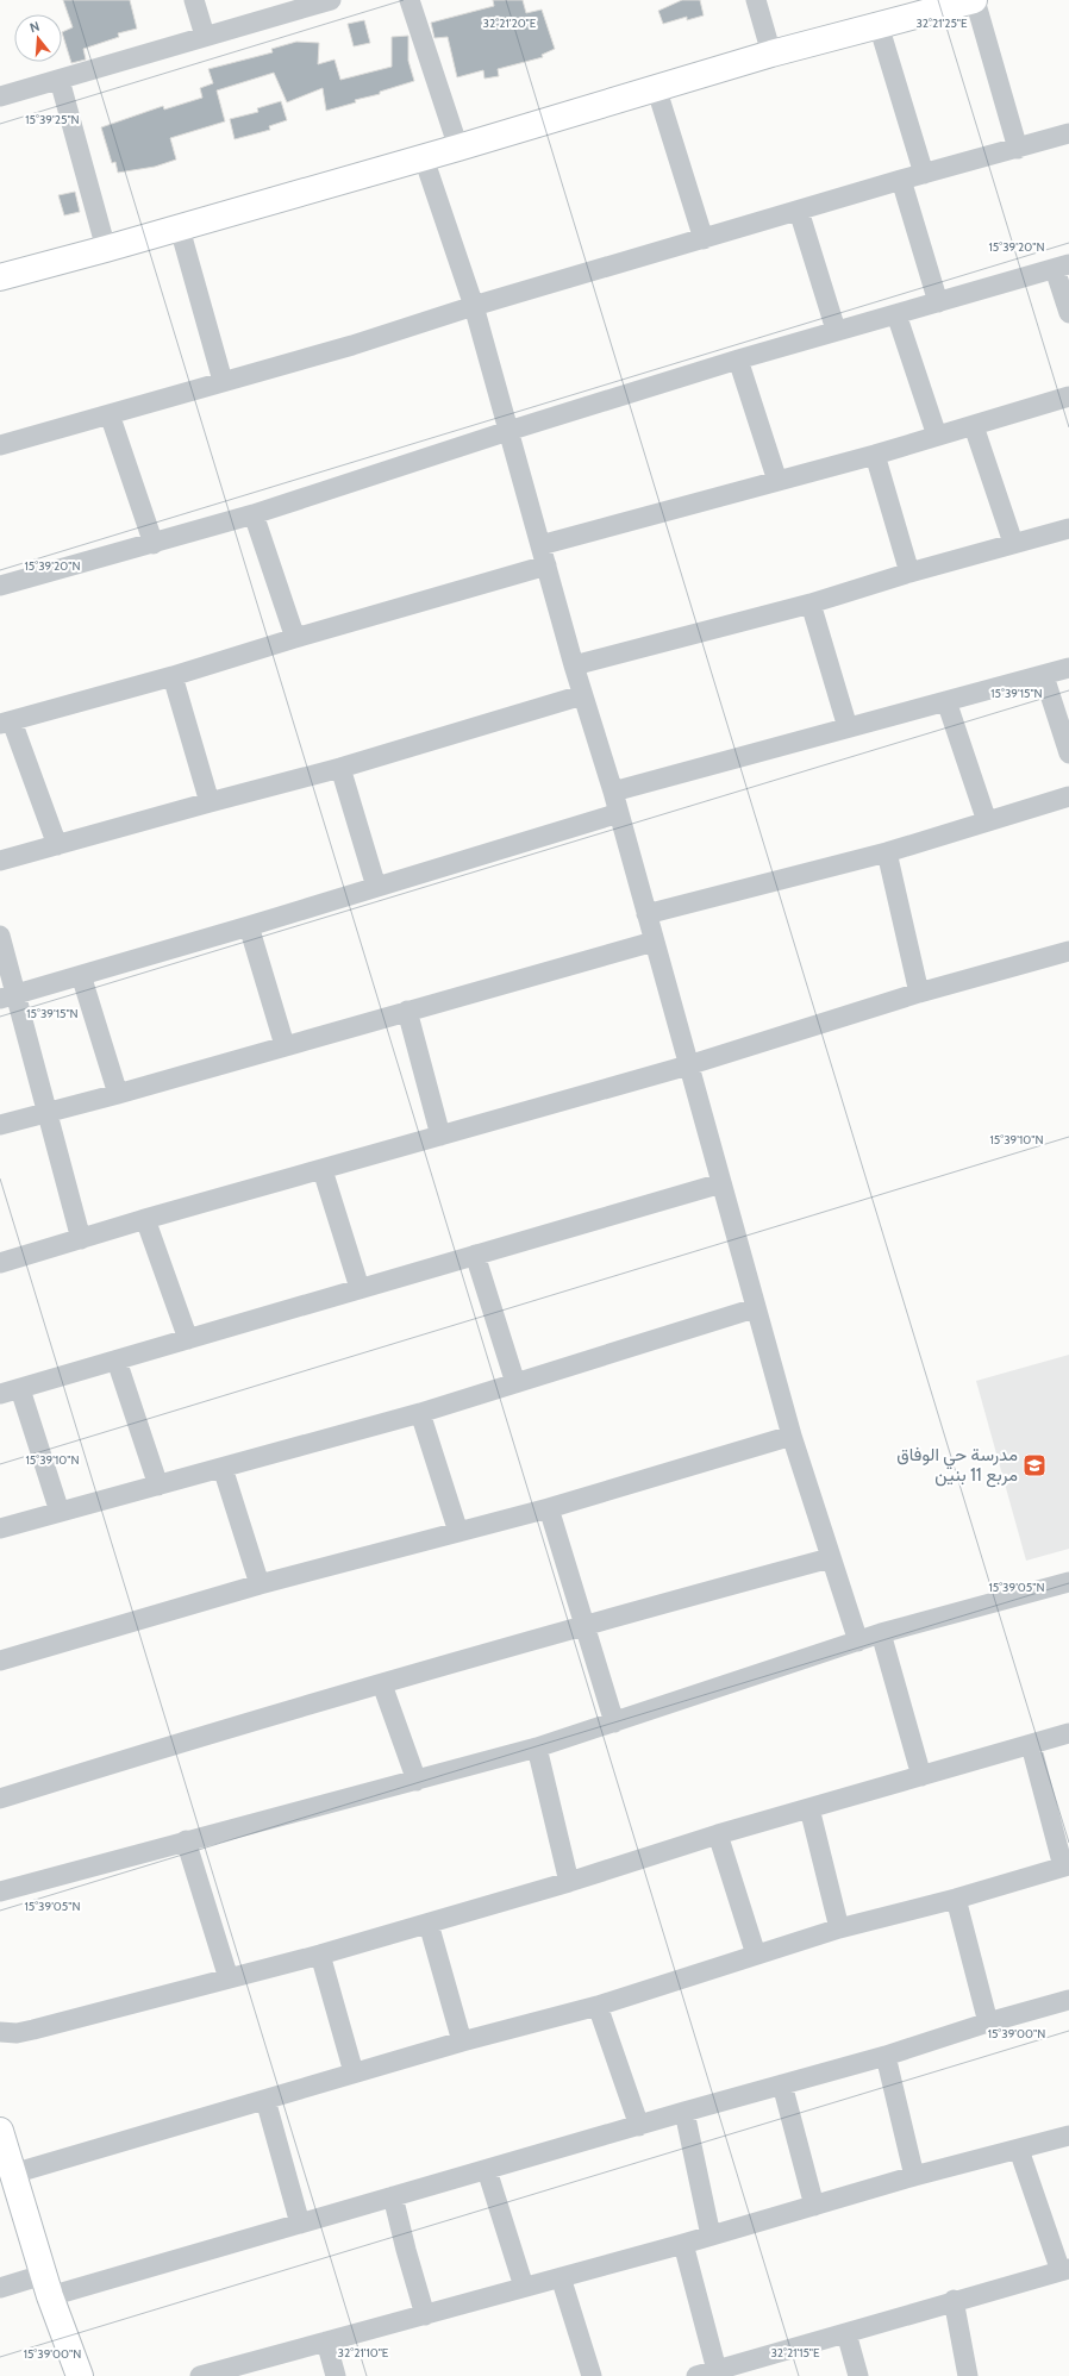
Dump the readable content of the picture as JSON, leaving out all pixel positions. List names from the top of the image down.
{
  "places": {
    "school or university": ["مدرسة حي الوفاق مربع 11 بنين"]
  },
  "north": "top",
  "coordinates": [
    "32°21'25\"E",
    "32°21'20\"E",
    "15°39'25\"N",
    "15°39'20\"N",
    "15°39'15\"N",
    "15°39'10\"N",
    "15°39'05\"N",
    "15°39'00\"N",
    "32°21'10\"E",
    "32°21'15\"E"
  ]
}
